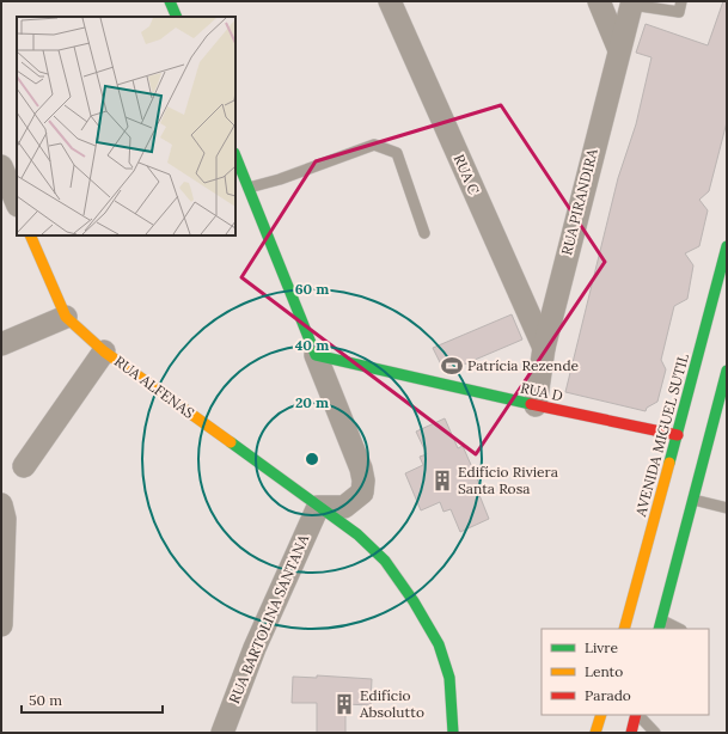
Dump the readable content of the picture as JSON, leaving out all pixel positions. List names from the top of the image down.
{
  "streets": {
    "main road": ["RUA ALFENAS", "RUA D", "AVENIDA MIGUEL SUTIL"],
    "street": ["RUA C", "RUA PIRANDIRA", "RUA BARTOLINA SANTANA"]
  },
  "crossings": [
    ["RUA C", "RUA PIRANDIRA"],
    ["RUA PIRANDIRA", "RUA D"],
    ["RUA ALFENAS", "RUA BARTOLINA SANTANA"],
    ["RUA D", "AVENIDA MIGUEL SUTIL"]
  ],
  "places": {
    "sports": ["Patrícia Rezende"],
    "building": ["Edifício Riviera Santa Rosa", "Edifício Absolutto"]
  },
  "legend": ["Livre", "Lento", "Parado"],
  "scale_bar": "50 m",
  "rings": ["60 m", "40 m", "20 m"]
}
